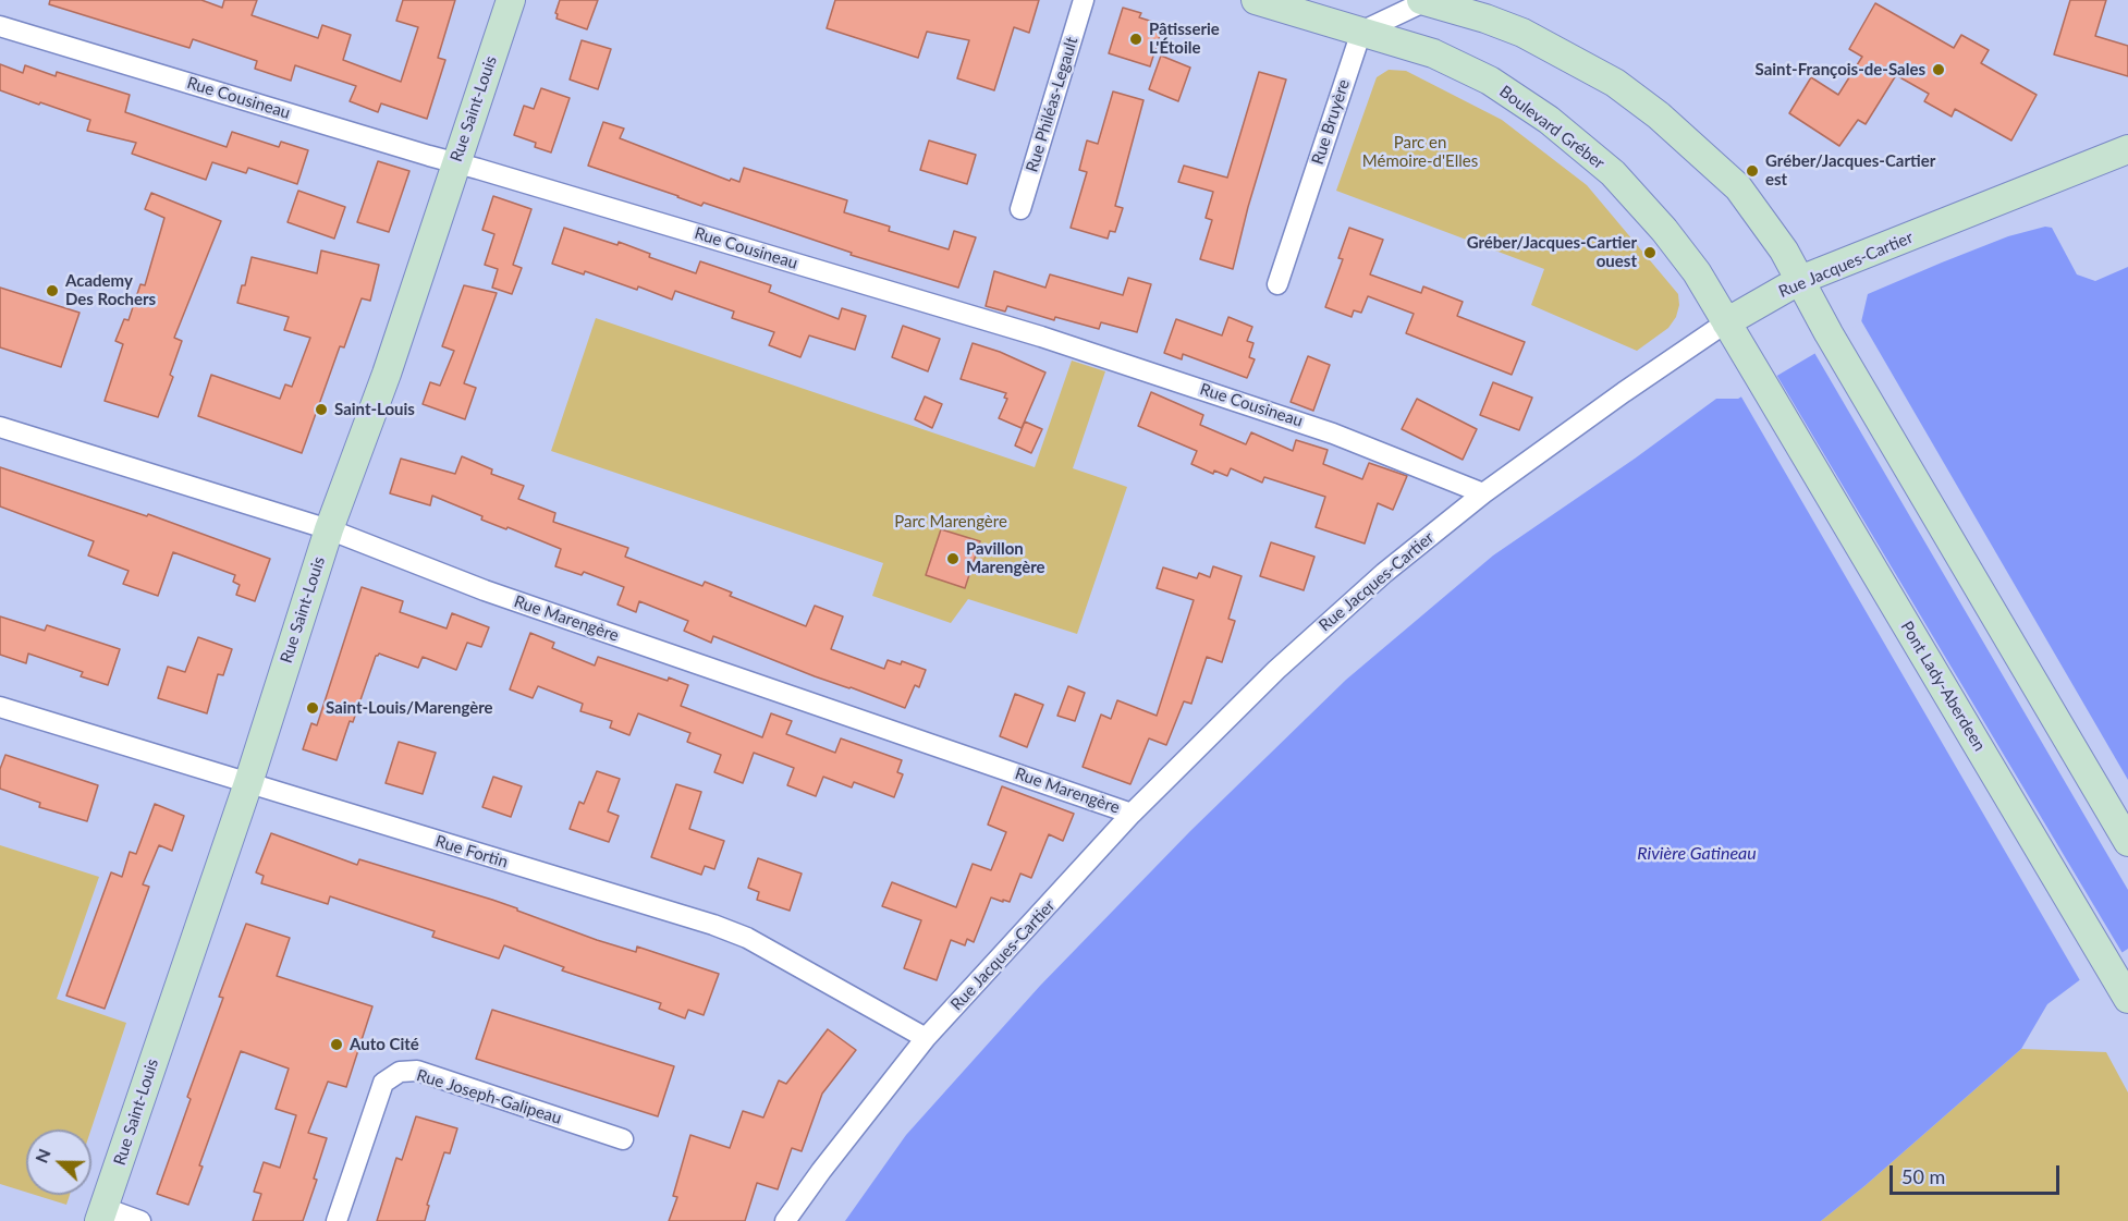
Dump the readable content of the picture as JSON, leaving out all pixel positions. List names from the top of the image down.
{
  "streets": {
    "main road": [
      "Rue Saint-Louis",
      "Boulevard Gréber",
      "Rue Jacques-Cartier",
      "Pont Lady-Aberdeen"
    ],
    "street": [
      "Rue Cousineau",
      "Rue Philéas-Legault",
      "Rue Bruyère",
      "Rue Marengère",
      "Rue Fortin",
      "Rue Joseph-Galipeau"
    ]
  },
  "crossings": [
    ["Rue Cousineau", "Rue Saint-Louis"],
    ["Rue Cousineau", "Rue Jacques-Cartier"],
    ["Rue Saint-Louis", "Rue Marengère"],
    ["Rue Saint-Louis", "Rue Fortin"],
    ["Rue Bruyère", "Boulevard Gréber"],
    ["Boulevard Gréber", "Rue Jacques-Cartier"],
    ["Boulevard Gréber", "Pont Lady-Aberdeen"],
    ["Rue Jacques-Cartier", "Rue Marengère"],
    ["Rue Jacques-Cartier", "Rue Fortin"]
  ],
  "water": ["Rivière Gatineau"],
  "parks": ["Parc en Mémoire-d'Elles", "Parc Marengère"],
  "places": [
    "Pâtisserie L'Étoile",
    "Saint-François-de-Sales",
    "Gréber/Jacques-Cartier est",
    "Gréber/Jacques-Cartier ouest",
    "Academy Des Rochers",
    "Saint-Louis",
    "Pavillon Marengère",
    "Saint-Louis/Marengère",
    "Auto Cité"
  ],
  "scale_bar": "50 m",
  "north": "left"
}
